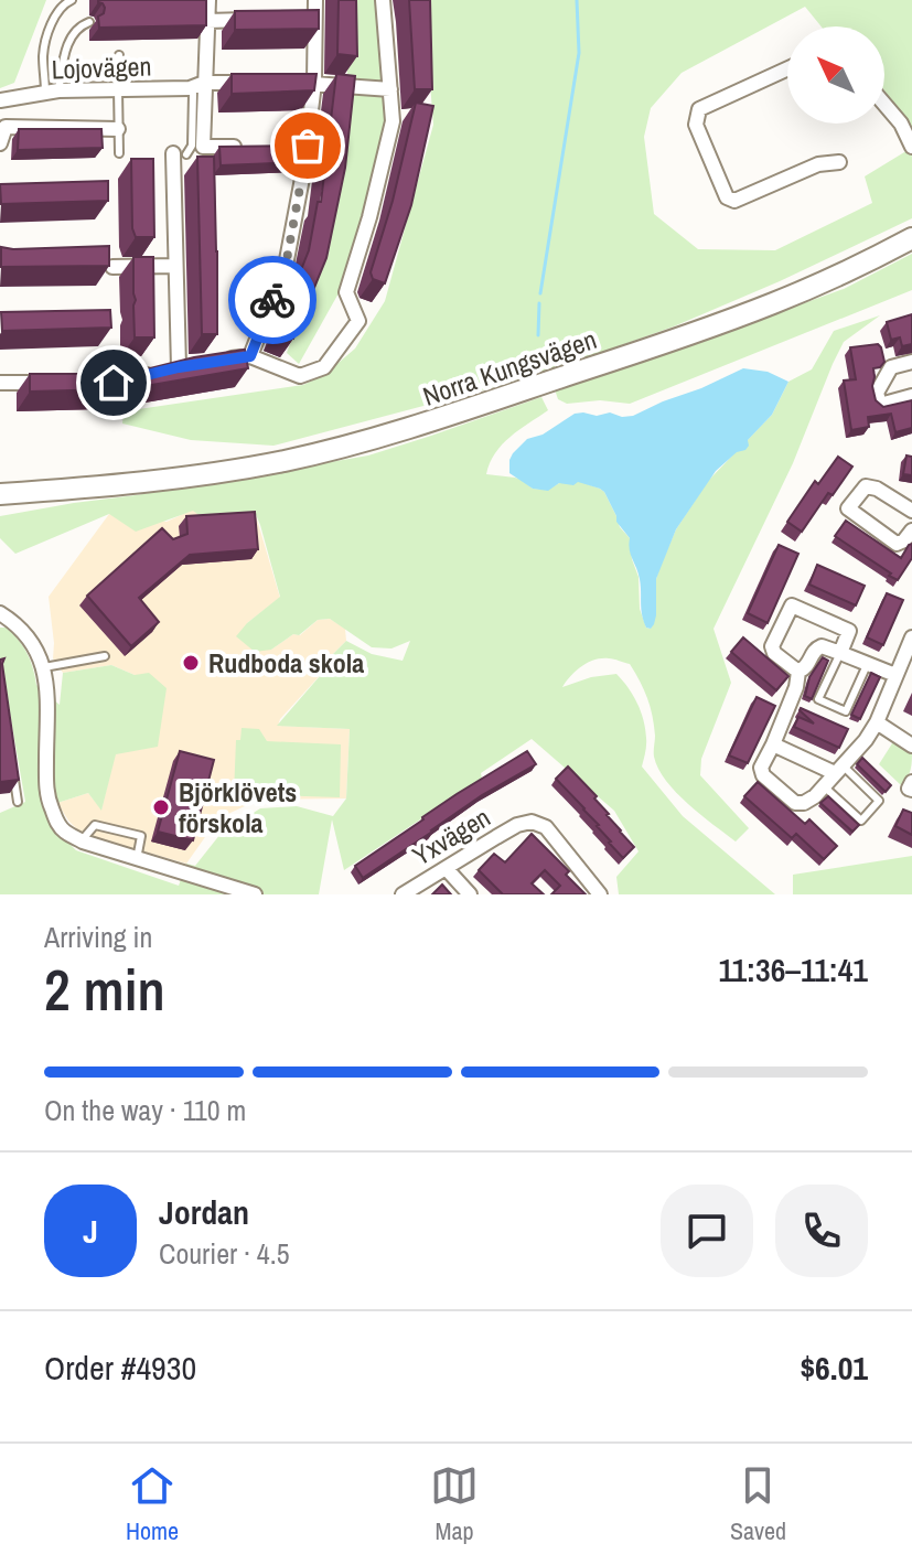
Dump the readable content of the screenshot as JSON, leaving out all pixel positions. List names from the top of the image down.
{
  "streets": {
    "main road": ["Norra Kungsvägen"],
    "street": ["Lojovägen", "Yxvägen"]
  },
  "places": ["Rudboda skola", "Björklövets förskola"],
  "north": "top left",
  "page": {
    "heading": ["2 min", "Arriving in", "11:36–11:41"],
    "panel": [
      "Jordan",
      "Courier · 4.5",
      "Order #4930",
      "$6.01"
    ],
    "bar": "On the way · 110 m",
    "round": "J",
    "tabs": ["Home", "Map", "Saved"]
  }
}
